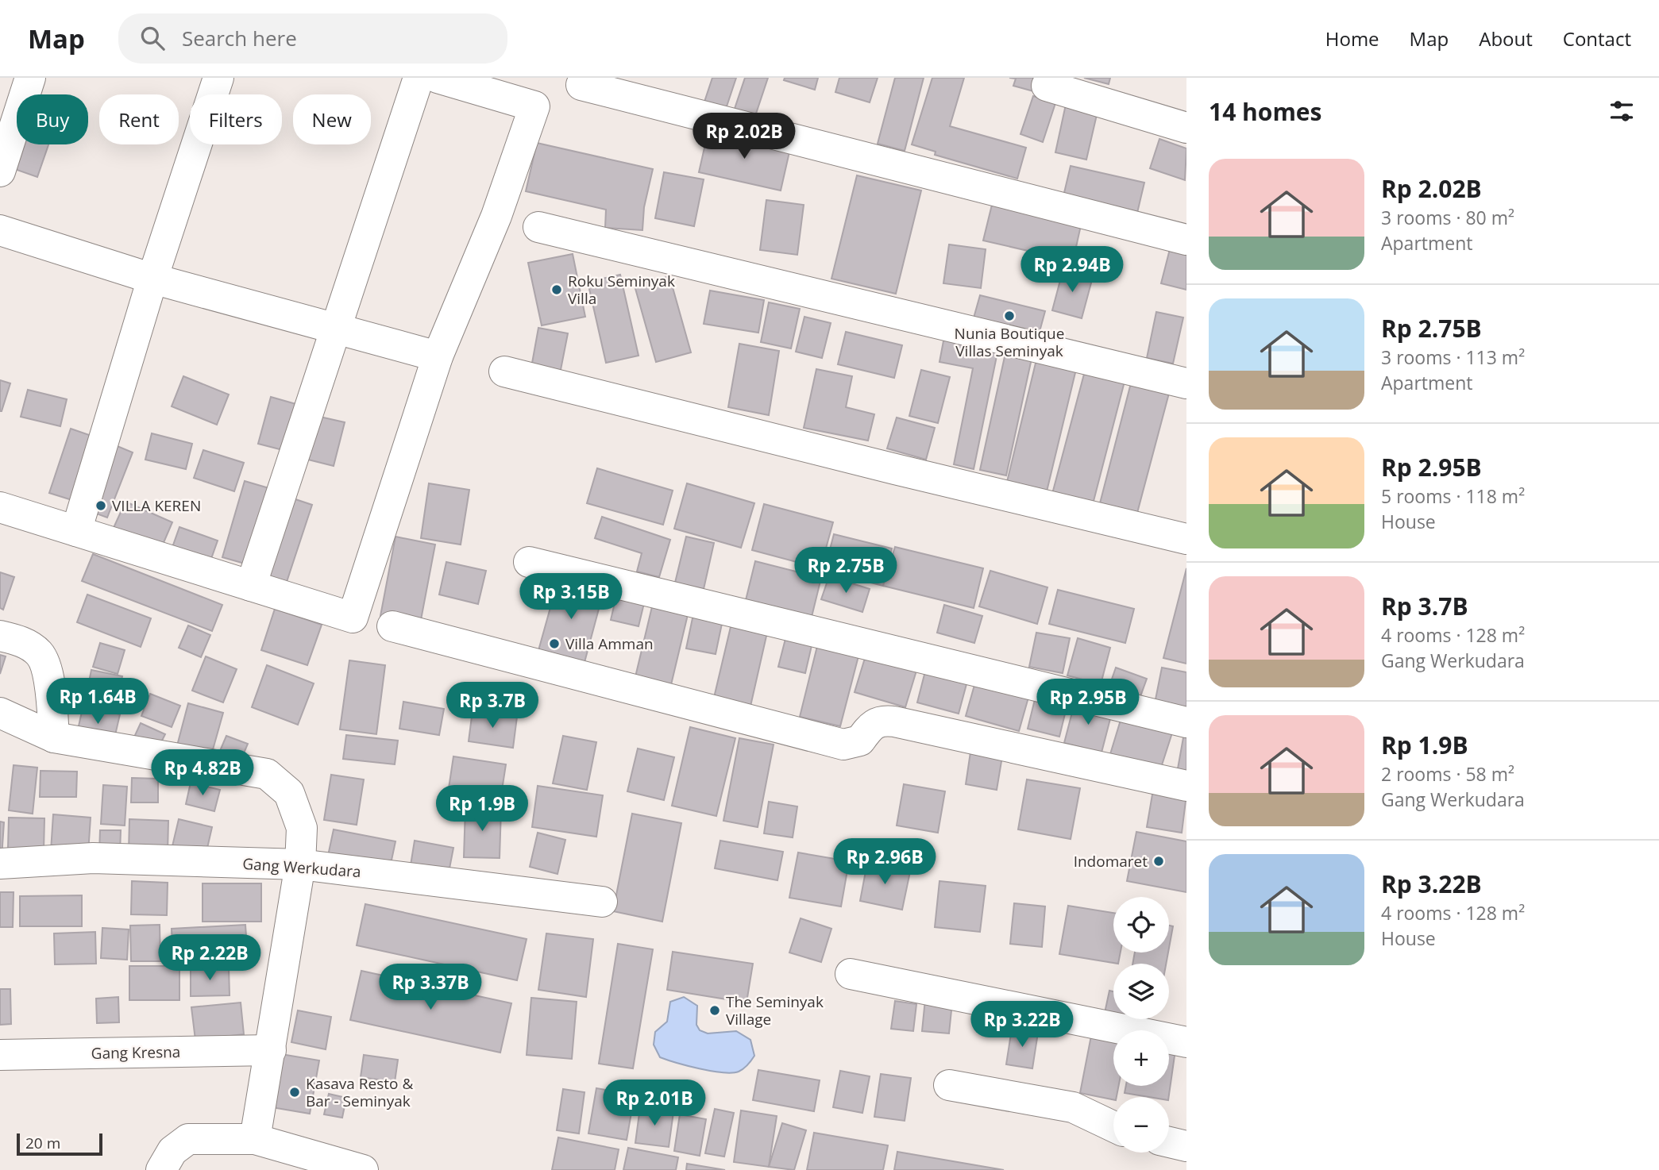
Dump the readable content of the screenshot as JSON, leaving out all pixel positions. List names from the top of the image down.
{
  "streets": {
    "street": ["Gang Werkudara", "Gang Kresna"]
  },
  "places": [
    "Roku Seminyak Villa",
    "Nunia Boutique Villas Seminyak",
    "VILLA KEREN",
    "Villa Amman",
    "Indomaret",
    "The Seminyak Village",
    "Kasava Resto & Bar - Seminyak"
  ],
  "scale_bar": "20 m",
  "page": {
    "header": "Map",
    "search": "Search here",
    "nav": [
      "Home",
      "Map",
      "About",
      "Contact"
    ],
    "heading": "14 homes",
    "chip": [
      "Buy",
      "Rent",
      "Filters",
      "New"
    ],
    "price": [
      "Rp 2.02B",
      "Rp 2.94B",
      "Rp 2.75B",
      "Rp 3.15B",
      "Rp 1.64B",
      "Rp 2.95B",
      "Rp 3.7B",
      "Rp 4.82B",
      "Rp 1.9B",
      "Rp 2.96B",
      "Rp 2.22B",
      "Rp 3.37B",
      "Rp 3.22B",
      "Rp 2.01B"
    ],
    "list": [
      {
        "name": "Rp 2.02B",
        "note": "3 rooms · 80 m² · Apartment"
      },
      {
        "name": "Rp 2.75B",
        "note": "3 rooms · 113 m² · Apartment"
      },
      {
        "name": "Rp 2.95B",
        "note": "5 rooms · 118 m² · House"
      },
      {
        "name": "Rp 3.7B",
        "note": "4 rooms · 128 m² · Gang Werkudara"
      },
      {
        "name": "Rp 1.9B",
        "note": "2 rooms · 58 m² · Gang Werkudara"
      },
      {
        "name": "Rp 3.22B",
        "note": "4 rooms · 128 m² · House"
      }
    ],
    "map_buttons": ["+", "−"],
    "scale": "20 m"
  }
}
